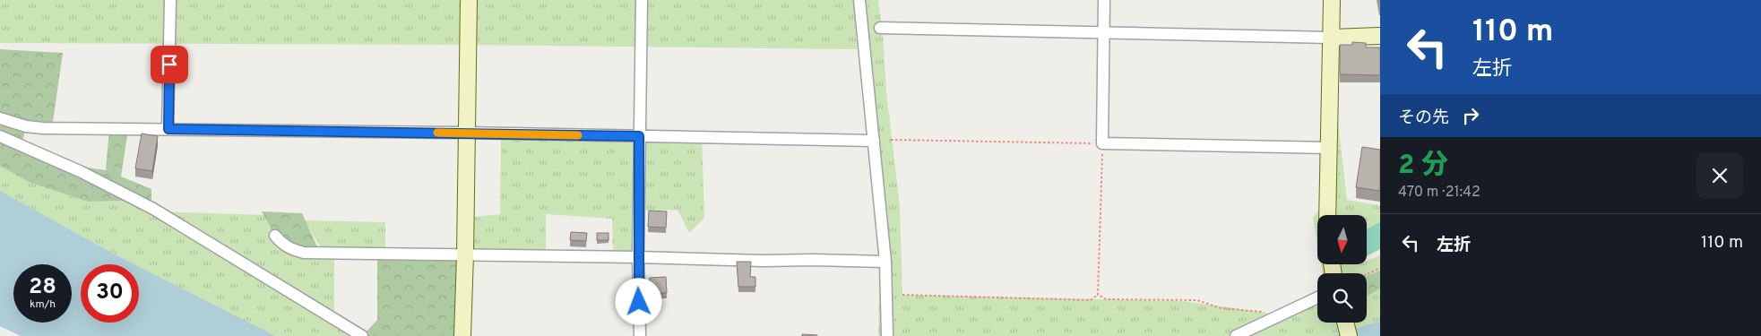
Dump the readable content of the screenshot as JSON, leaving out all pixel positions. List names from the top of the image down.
{
  "north": "bottom",
  "page": {
    "turn": ["110 m", "左折"],
    "then": "その先",
    "heading": ["2 分", "470 m · 21:42"],
    "list": [
      {
        "name": "左折",
        "value": "110 m"
      }
    ],
    "speed": "28 km/h",
    "limit": "30"
  }
}
